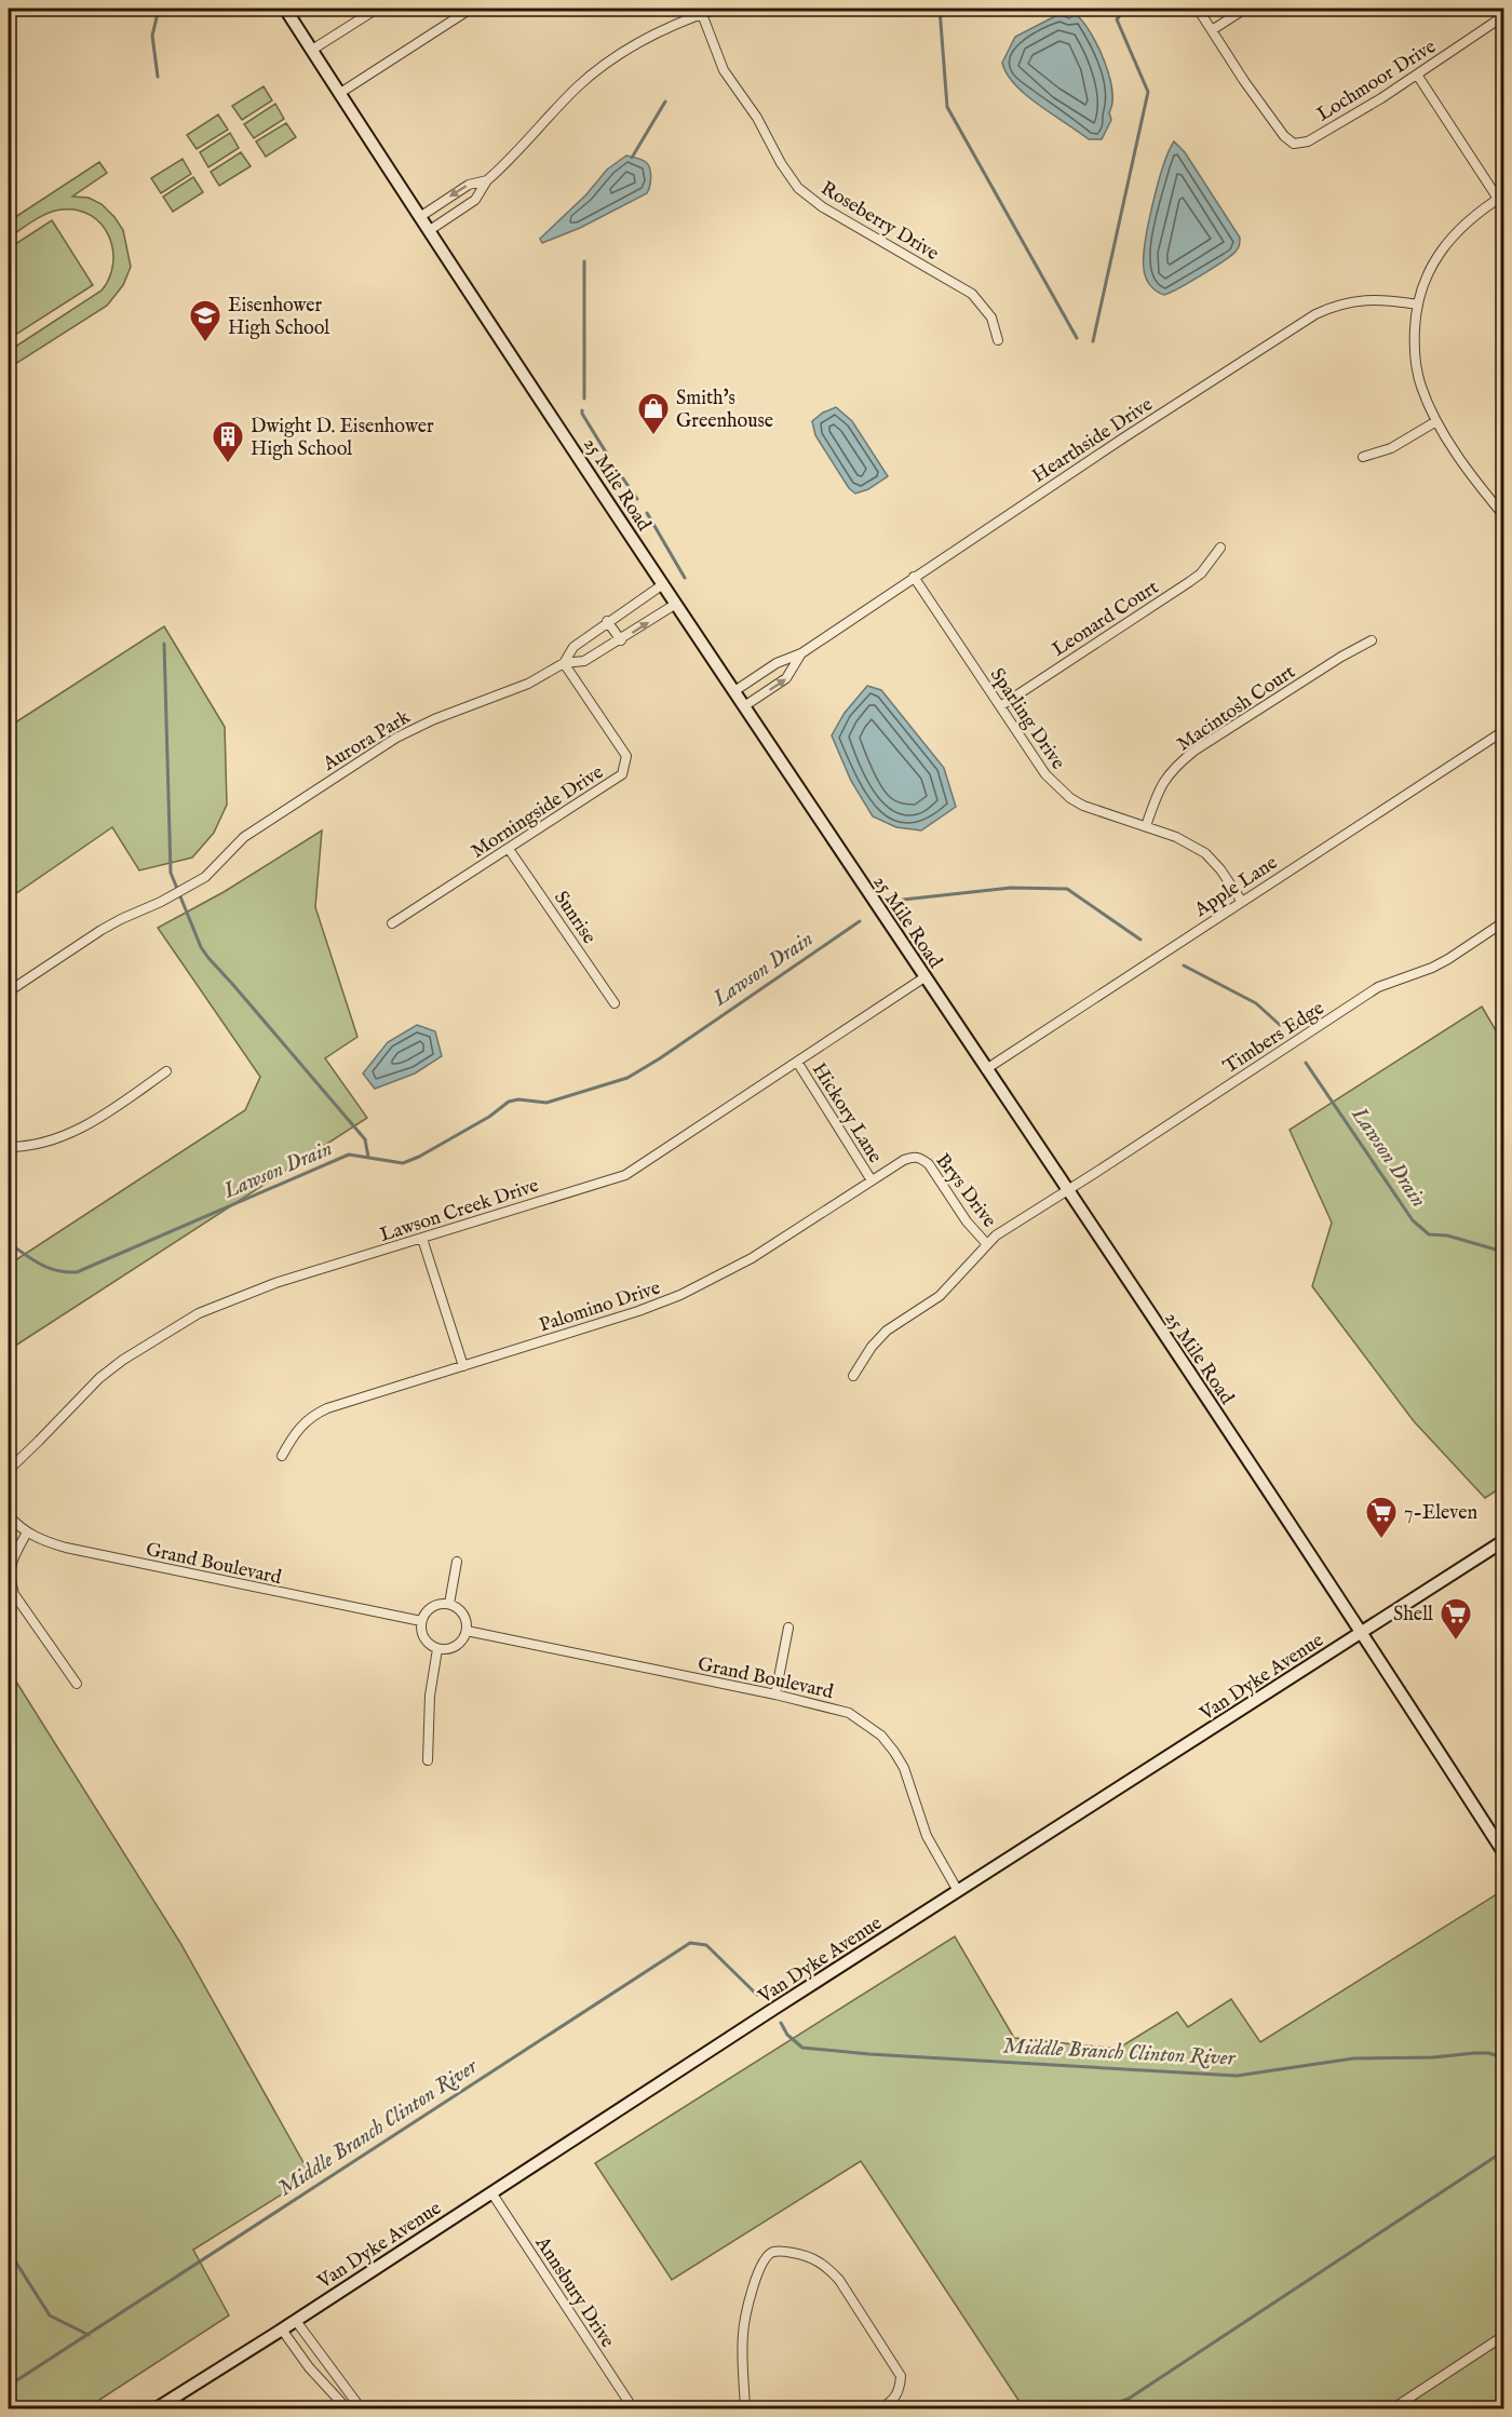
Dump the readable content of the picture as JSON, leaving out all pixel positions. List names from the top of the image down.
{
  "streets": {
    "street": [
      "Lochmoor Drive",
      "Roseberry Drive",
      "Hearthside Drive",
      "25 Mile Road",
      "Leonard Court",
      "Macintosh Court",
      "Sparling Drive",
      "Aurora Park",
      "Morningside Drive",
      "Apple Lane",
      "Sunrise",
      "Timbers Edge",
      "Hickory Lane",
      "Brys Drive",
      "Lawson Creek Drive",
      "Palomino Drive",
      "Grand Boulevard",
      "Van Dyke Avenue",
      "Annsbury Drive"
    ]
  },
  "crossings": [
    ["Hearthside Drive", "25 Mile Road"],
    ["Hearthside Drive", "Sparling Drive"],
    ["25 Mile Road", "Aurora Park"],
    ["25 Mile Road", "Apple Lane"],
    ["25 Mile Road", "Timbers Edge"],
    ["25 Mile Road", "Lawson Creek Drive"],
    ["25 Mile Road", "Van Dyke Avenue"],
    ["Leonard Court", "Sparling Drive"],
    ["Macintosh Court", "Sparling Drive"],
    ["Sparling Drive", "Apple Lane"],
    ["Aurora Park", "Morningside Drive"],
    ["Morningside Drive", "Sunrise"],
    ["Timbers Edge", "Brys Drive"],
    ["Hickory Lane", "Lawson Creek Drive"],
    ["Hickory Lane", "Palomino Drive"],
    ["Brys Drive", "Palomino Drive"],
    ["Grand Boulevard", "Van Dyke Avenue"],
    ["Van Dyke Avenue", "Annsbury Drive"]
  ],
  "water": ["Lawson Drain", "Middle Branch Clinton River"],
  "places": {
    "school or university": ["Eisenhower High School"],
    "shop": ["Smith's Greenhouse"],
    "building": ["Dwight D. Eisenhower High School"],
    "supermarket": ["7-Eleven", "Shell"]
  }
}
